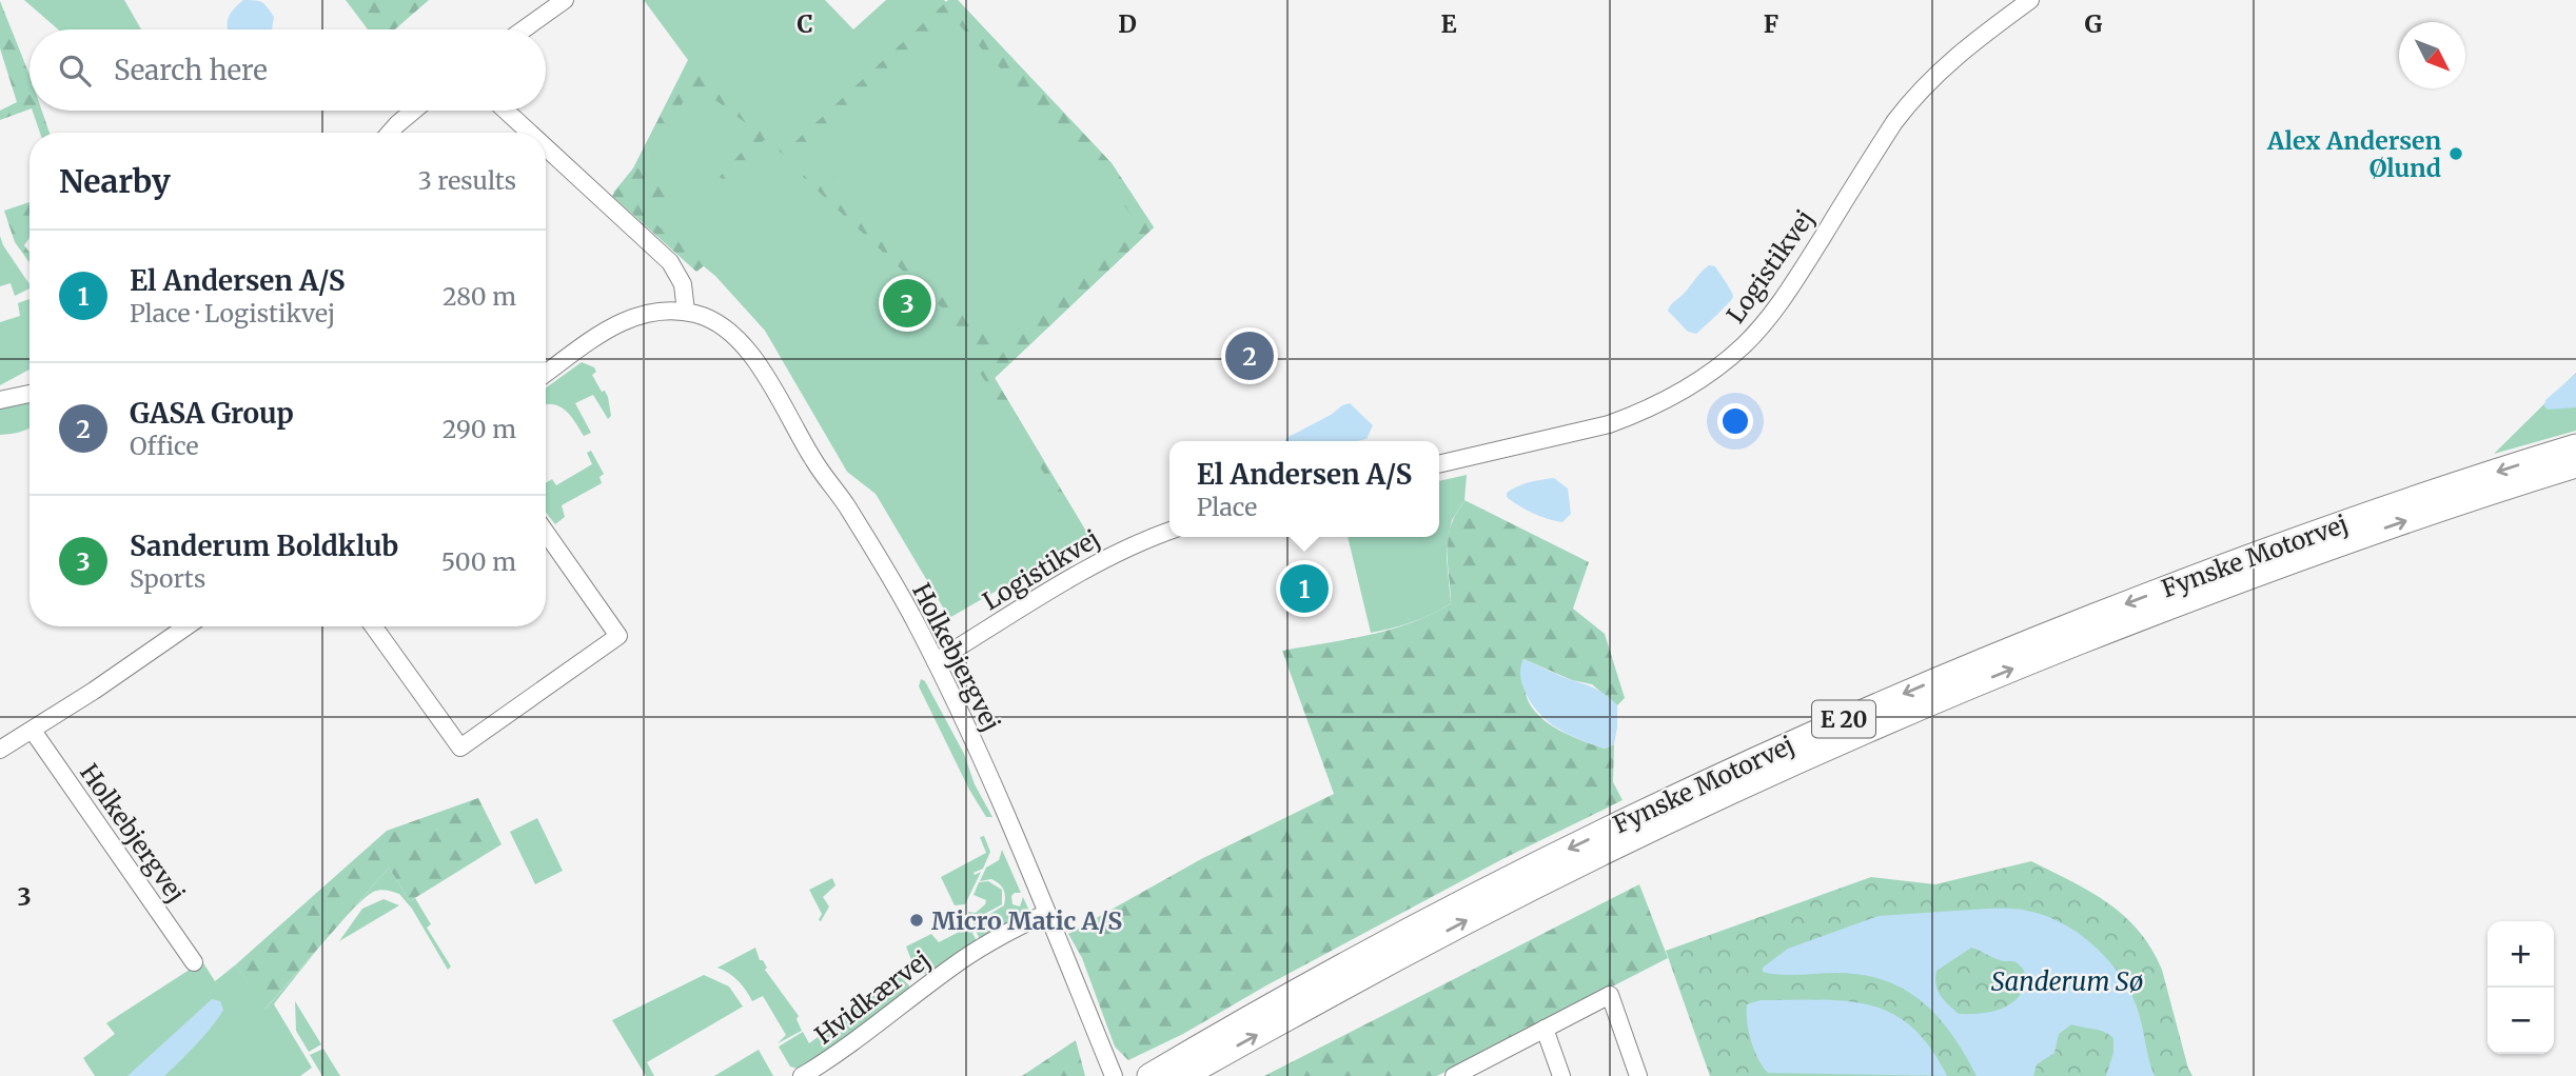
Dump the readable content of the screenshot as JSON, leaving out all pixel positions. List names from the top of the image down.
{
  "streets": {
    "highway": ["Fynske Motorvej", "E 20"],
    "street": ["Logistikvej", "Holkebjergvej", "Hvidkærvej"]
  },
  "crossings": [
    ["Logistikvej", "Holkebjergvej"],
    ["Holkebjergvej", "Hvidkærvej"]
  ],
  "water": ["Sanderum Sø"],
  "places": ["Alex Andersen Ølund", "Micro Matic A/S"],
  "north": "bottom right",
  "page": {
    "search": "Search here",
    "heading": ["Nearby", "3 results"],
    "list": [
      {
        "mark": "1",
        "name": "El Andersen A/S",
        "note": "Place · Logistikvej",
        "value": "280 m"
      },
      {
        "mark": "2",
        "name": "GASA Group",
        "note": "Office",
        "value": "290 m"
      },
      {
        "mark": "3",
        "name": "Sanderum Boldklub",
        "note": "Sports",
        "value": "500 m"
      }
    ],
    "pins": ["3", "2", "1"],
    "popup": ["El Andersen A/S", "Place"],
    "map_buttons": ["+", "−"]
  },
  "grid": {
    "columns": [
      "C",
      "D",
      "E",
      "F",
      "G"
    ],
    "rows": ["3"]
  }
}
